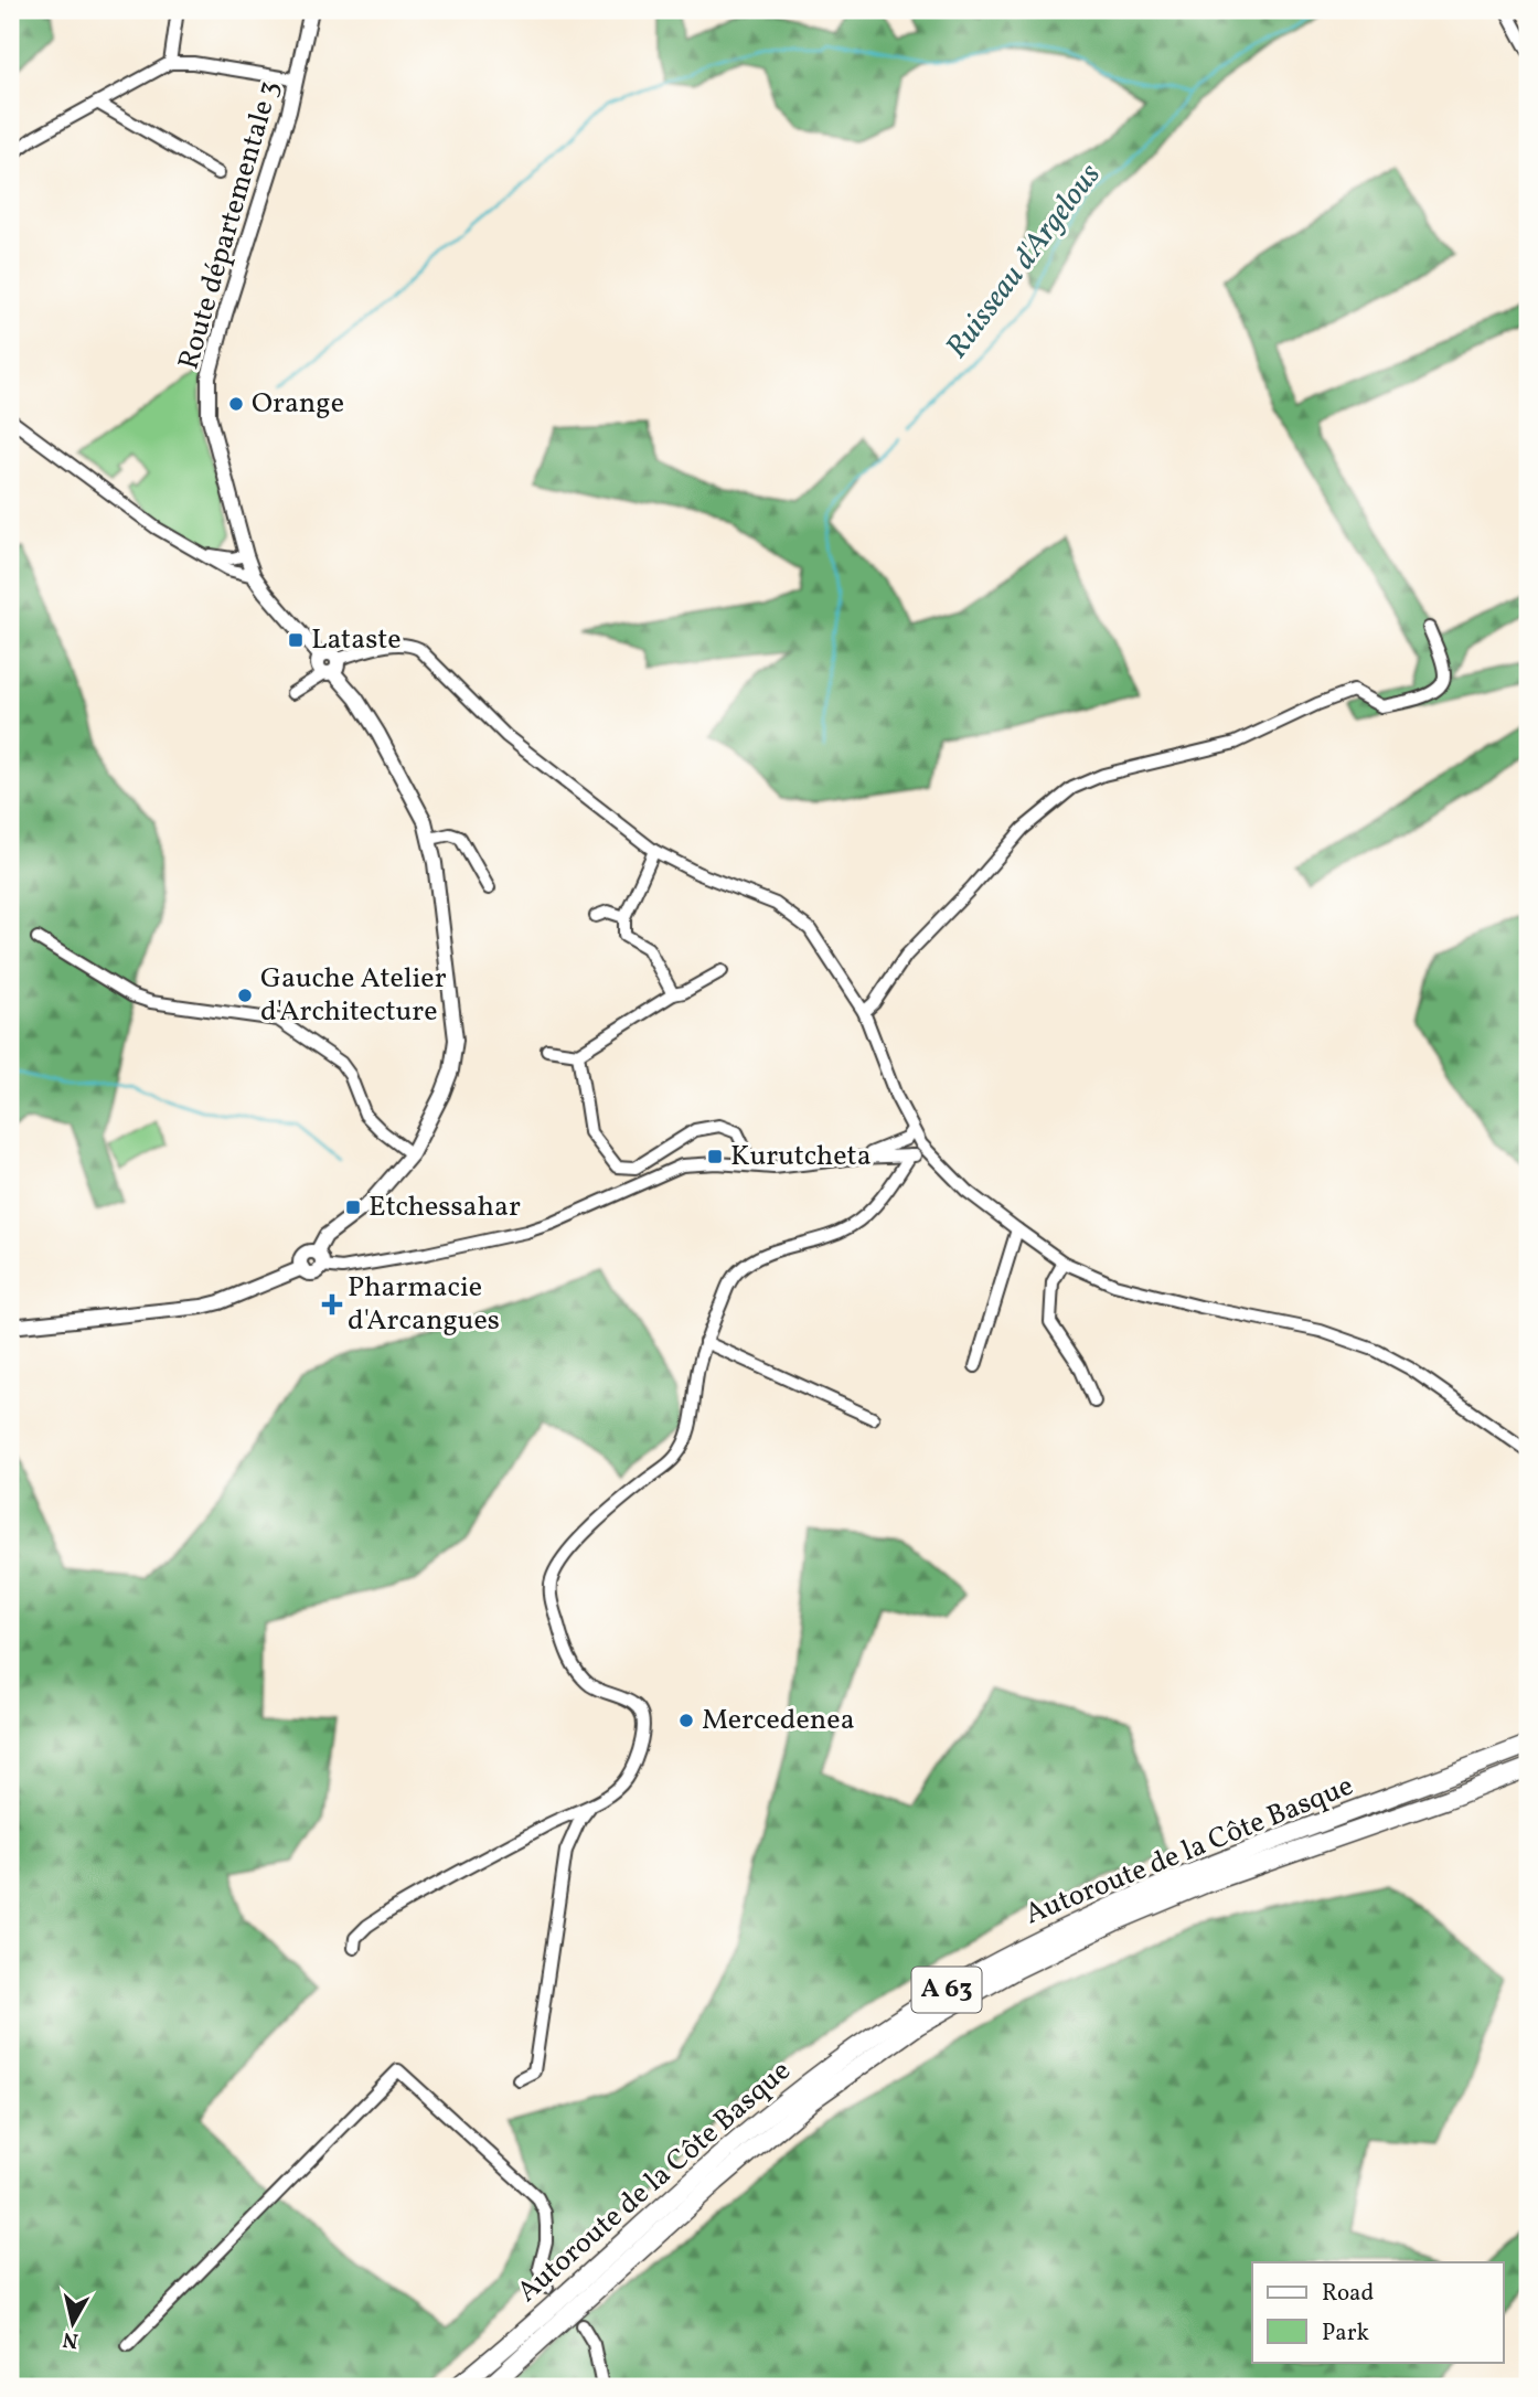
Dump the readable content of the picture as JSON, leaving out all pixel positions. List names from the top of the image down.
{
  "streets": {
    "highway": ["Autoroute de la Côte Basque", "A 63"],
    "main road": ["Route départementale 3"]
  },
  "water": ["Ruisseau d'Argelous"],
  "places": {
    "other": ["Orange", "Gauche Atelier d'Architecture", "Mercedenea"],
    "transit": ["Lataste", "Kurutcheta", "Etchessahar"],
    "health": ["Pharmacie d'Arcangues"]
  },
  "legend": ["Road", "Park"],
  "north": "bottom"
}
